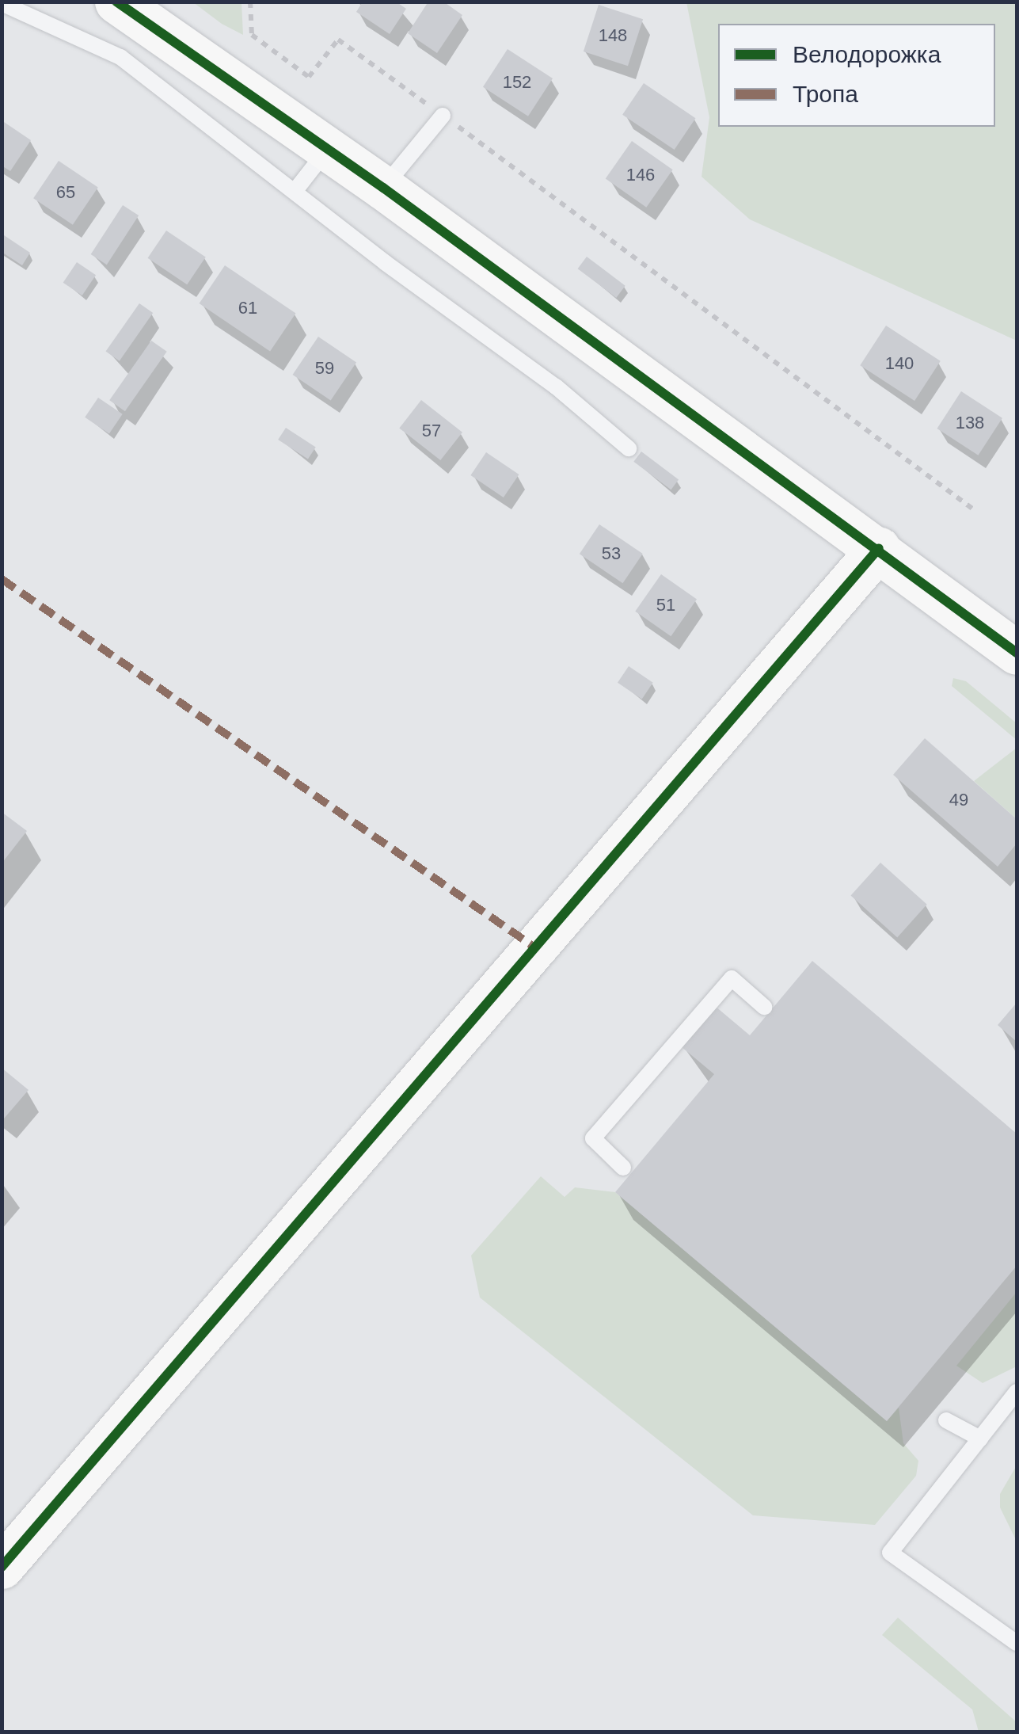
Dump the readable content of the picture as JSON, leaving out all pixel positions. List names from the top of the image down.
{
  "house_numbers": [
    "148",
    "152",
    "146",
    "65",
    "61",
    "140",
    "59",
    "138",
    "57",
    "53",
    "51",
    "49"
  ],
  "legend": ["Велодорожка", "Тропа"]
}
